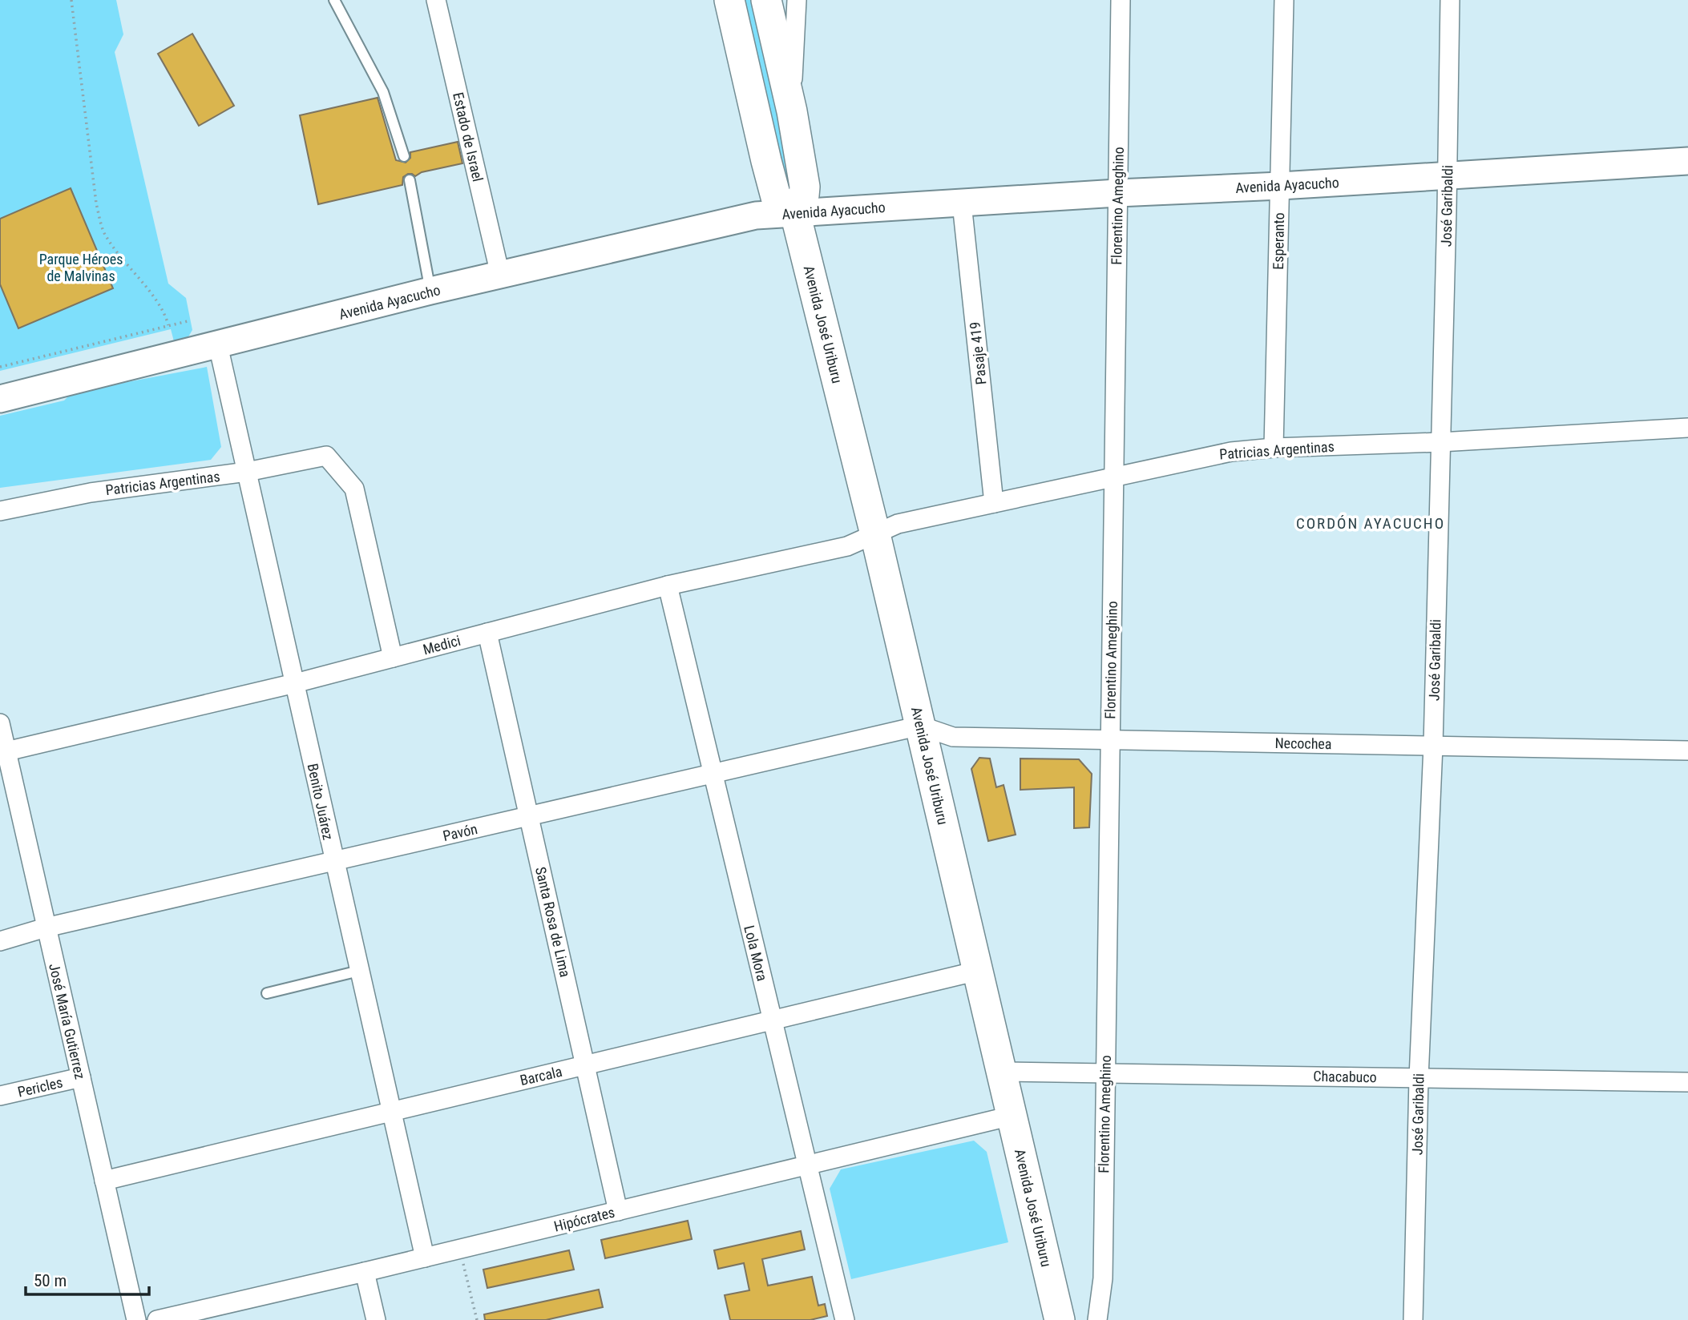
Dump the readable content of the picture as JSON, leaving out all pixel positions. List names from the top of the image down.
{
  "streets": {
    "main road": ["Avenida Ayacucho", "Avenida José Uriburu"],
    "street": [
      "Estado de Israel",
      "Florentino Ameghino",
      "José Garibaldi",
      "Esperanto",
      "Pasaje 419",
      "Patricias Argentinas",
      "Medici",
      "Necochea",
      "Benito Juárez",
      "Pavón",
      "Santa Rosa de Lima",
      "Lola Mora",
      "José María Gutierrez",
      "Barcala",
      "Chacabuco",
      "Pericles",
      "Hipócrates"
    ]
  },
  "crossings": [
    ["Estado de Israel", "Avenida Ayacucho"],
    ["Avenida Ayacucho", "Florentino Ameghino"],
    ["Avenida Ayacucho", "José Garibaldi"],
    ["Avenida Ayacucho", "Esperanto"],
    ["Avenida Ayacucho", "Avenida José Uriburu"],
    ["Avenida Ayacucho", "Pasaje 419"],
    ["Avenida Ayacucho", "Benito Juárez"],
    ["Florentino Ameghino", "Patricias Argentinas"],
    ["Florentino Ameghino", "Necochea"],
    ["Florentino Ameghino", "Chacabuco"],
    ["José Garibaldi", "Patricias Argentinas"],
    ["José Garibaldi", "Necochea"],
    ["José Garibaldi", "Chacabuco"],
    ["Esperanto", "Patricias Argentinas"],
    ["Avenida José Uriburu", "Patricias Argentinas"],
    ["Avenida José Uriburu", "Medici"],
    ["Avenida José Uriburu", "Necochea"],
    ["Avenida José Uriburu", "Pavón"],
    ["Avenida José Uriburu", "Barcala"],
    ["Avenida José Uriburu", "Chacabuco"],
    ["Avenida José Uriburu", "Hipócrates"],
    ["Pasaje 419", "Patricias Argentinas"],
    ["Patricias Argentinas", "Medici"],
    ["Patricias Argentinas", "Benito Juárez"],
    ["Medici", "Benito Juárez"],
    ["Medici", "Santa Rosa de Lima"],
    ["Medici", "Lola Mora"],
    ["Medici", "José María Gutierrez"],
    ["Necochea", "Pavón"],
    ["Benito Juárez", "Pavón"],
    ["Benito Juárez", "Barcala"],
    ["Benito Juárez", "Hipócrates"],
    ["Pavón", "Santa Rosa de Lima"],
    ["Pavón", "Lola Mora"],
    ["Pavón", "José María Gutierrez"],
    ["Santa Rosa de Lima", "Barcala"],
    ["Santa Rosa de Lima", "Hipócrates"],
    ["Lola Mora", "Barcala"],
    ["Lola Mora", "Hipócrates"],
    ["José María Gutierrez", "Barcala"],
    ["José María Gutierrez", "Pericles"]
  ],
  "districts": ["CORDÓN AYACUCHO"],
  "parks": ["Parque Héroes de Malvinas"],
  "scale_bar": "50 m"
}
